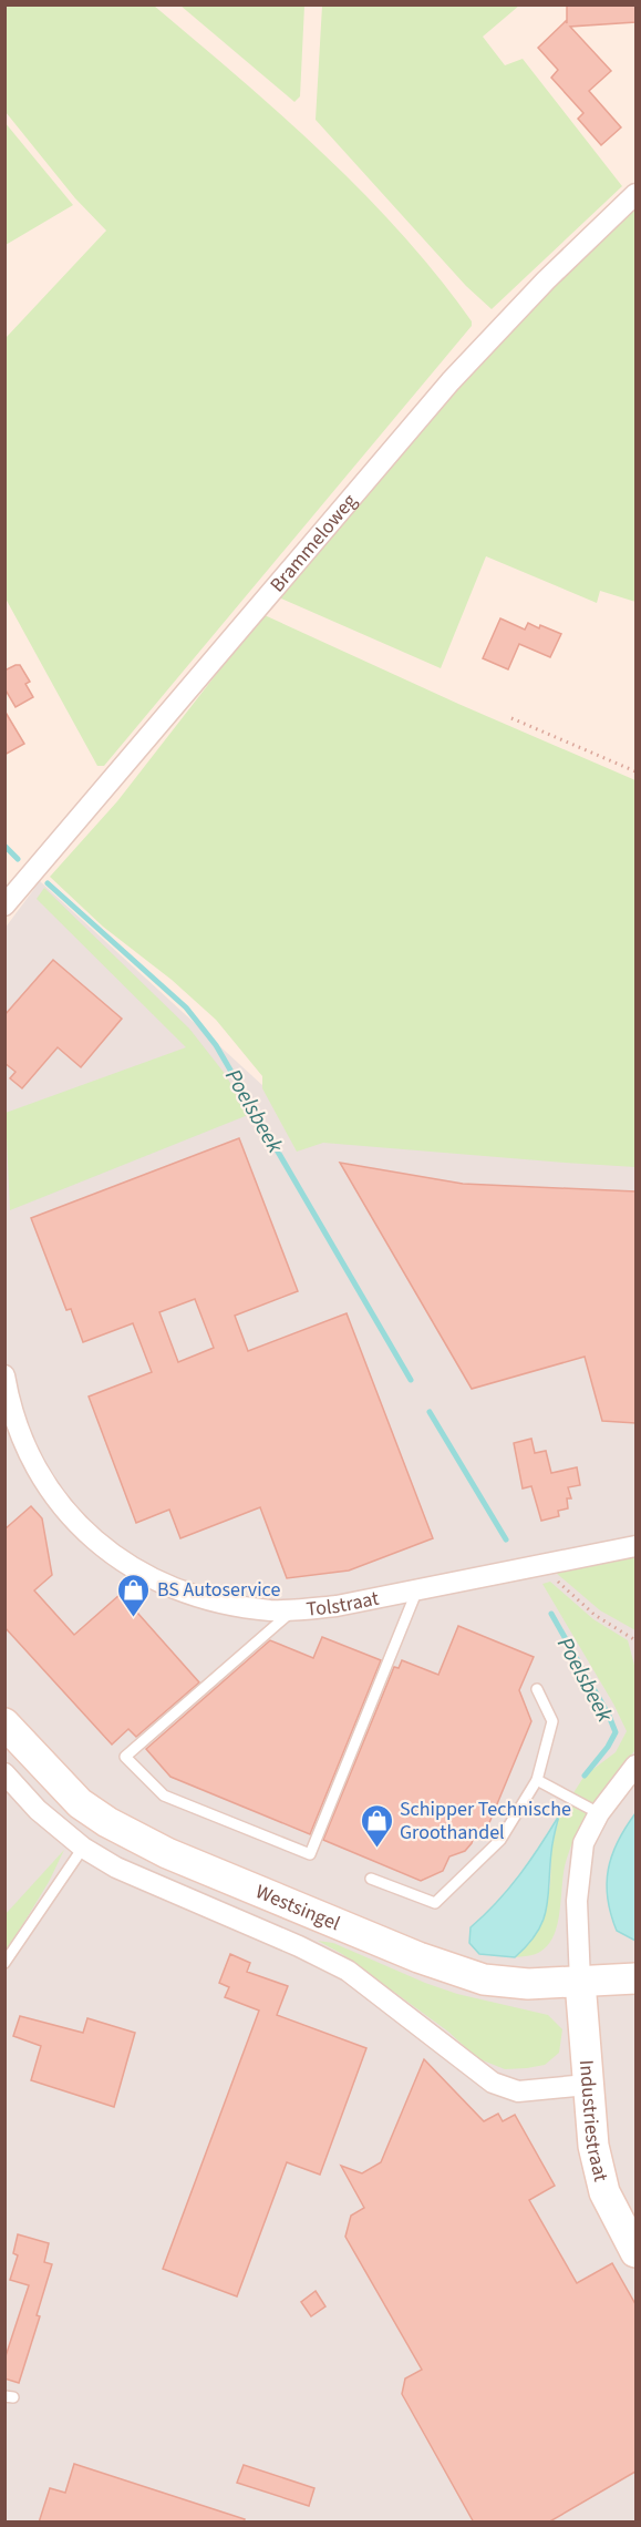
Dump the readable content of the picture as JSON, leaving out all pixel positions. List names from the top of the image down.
{
  "streets": {
    "main road": ["Westsingel", "Industriestraat"],
    "street": ["Brammeloweg", "Tolstraat"]
  },
  "crossings": [
    ["Westsingel", "Industriestraat"]
  ],
  "water": ["Poelsbeek"],
  "places": {
    "shop": ["BS Autoservice", "Schipper Technische Groothandel"]
  }
}
